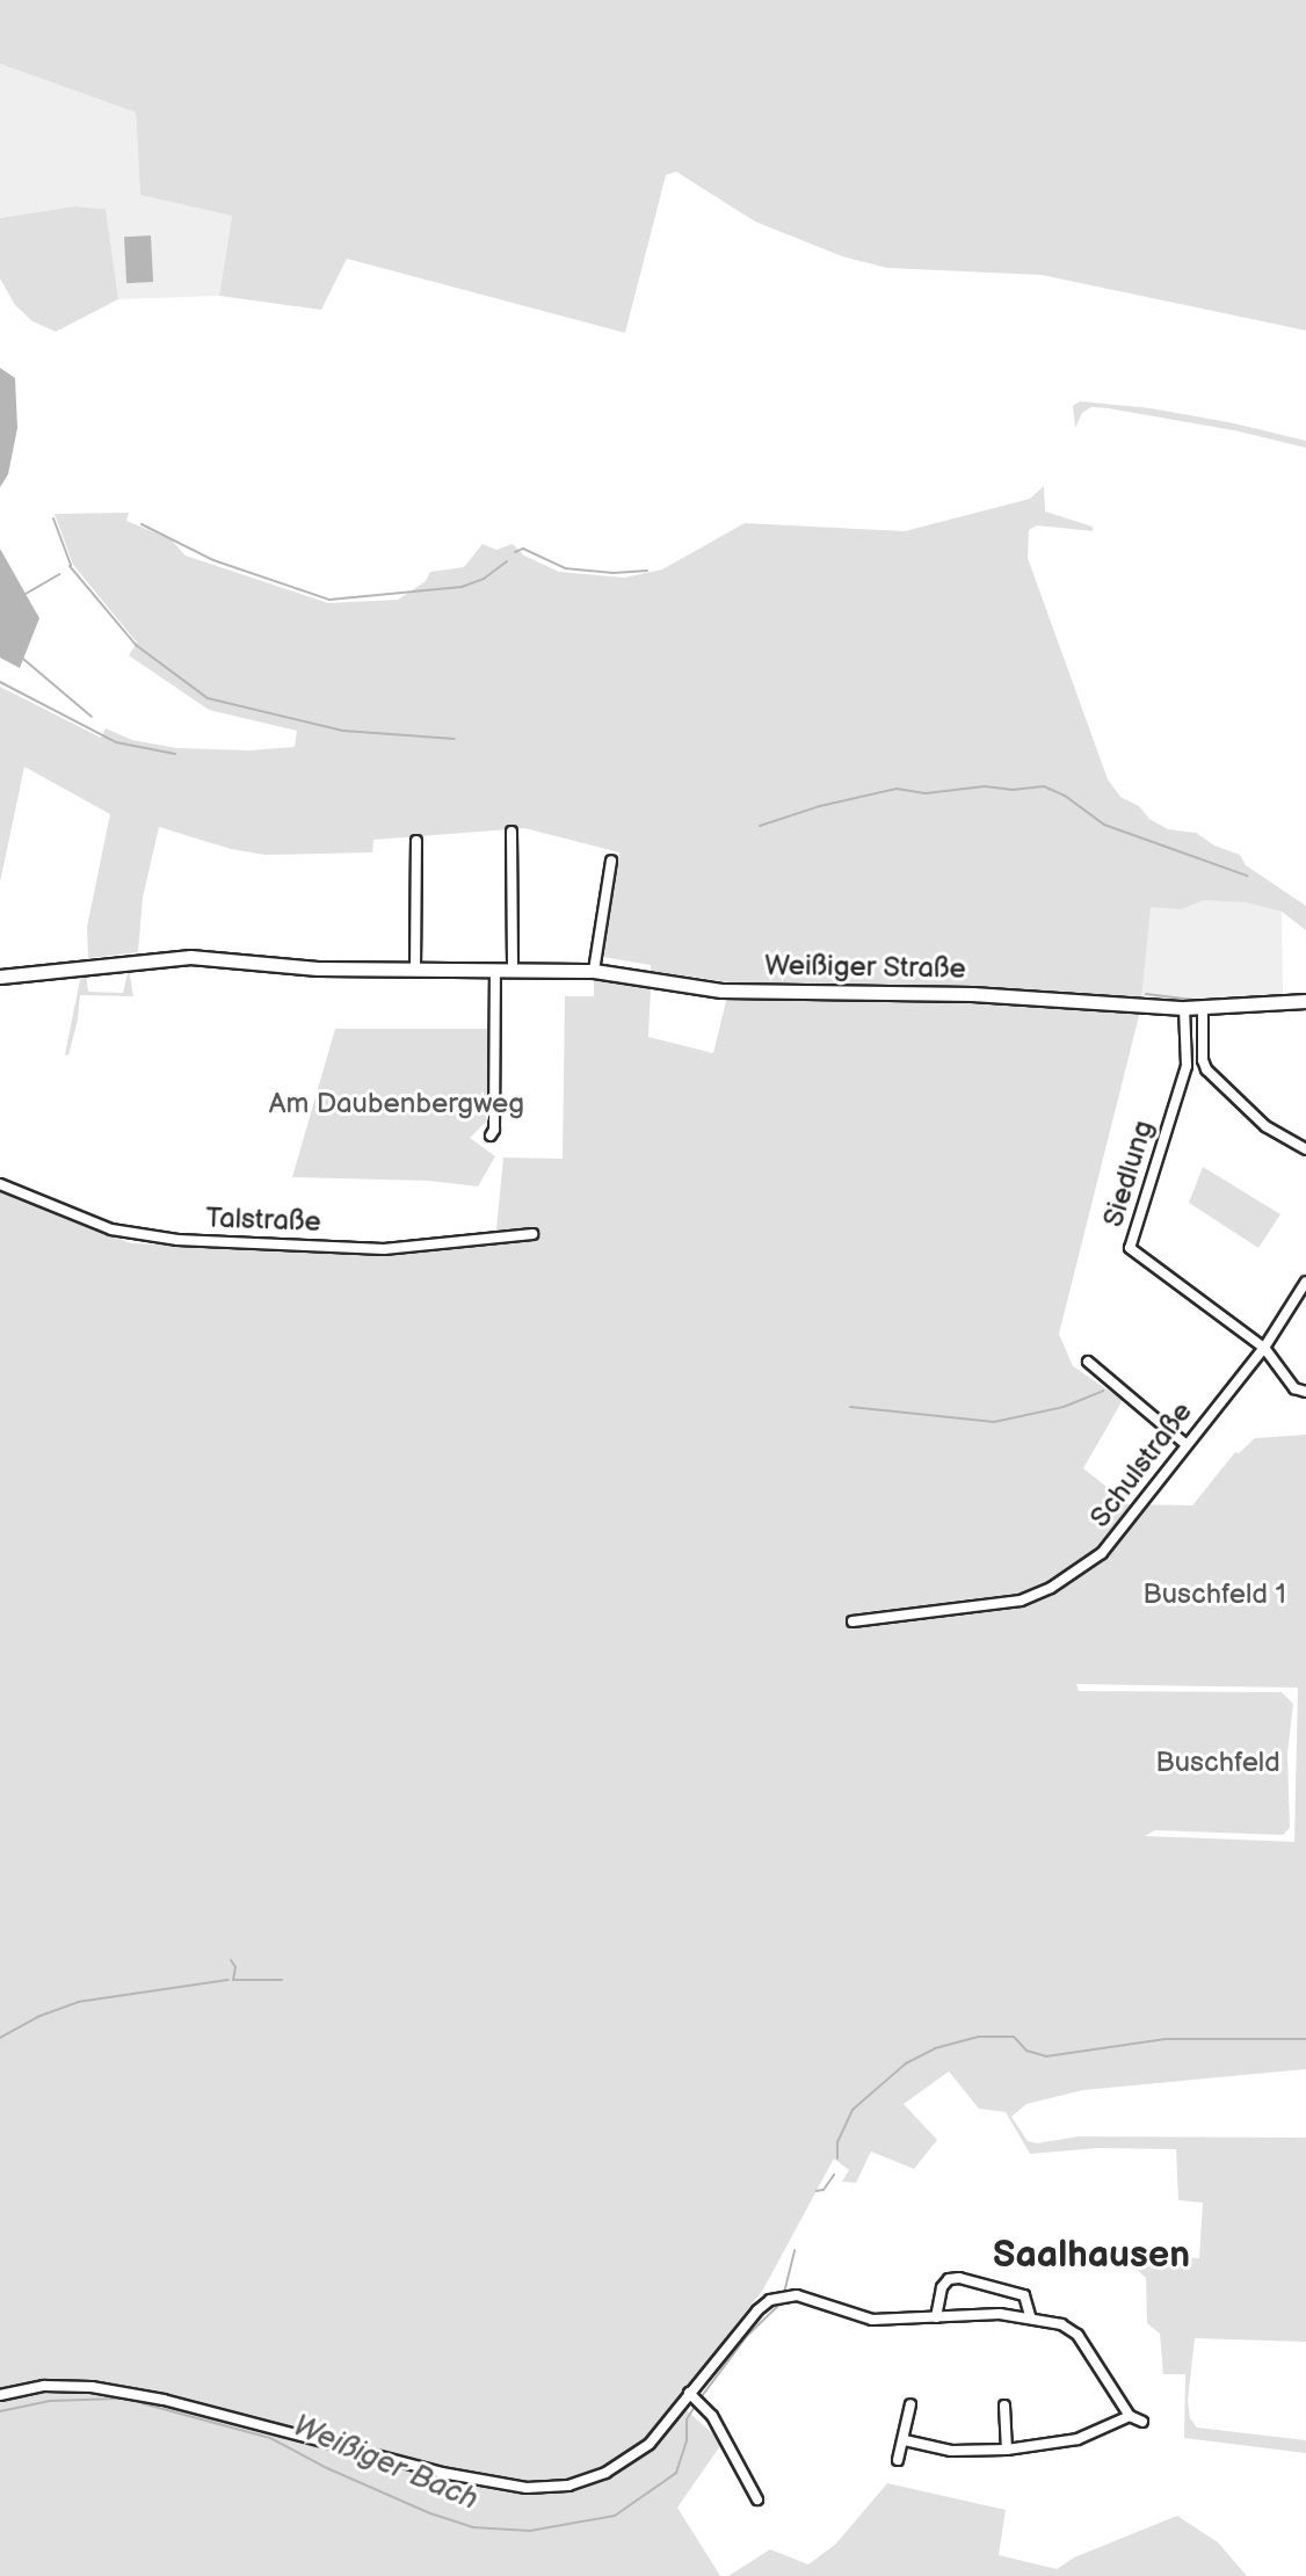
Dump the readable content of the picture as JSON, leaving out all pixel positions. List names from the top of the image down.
{
  "streets": {
    "street": [
      "Weißiger Straße",
      "Siedlung",
      "Talstraße",
      "Schulstraße"
    ]
  },
  "crossings": [
    ["Weißiger Straße", "Siedlung"],
    ["Siedlung", "Schulstraße"]
  ],
  "districts": ["Saalhausen"],
  "water": ["Weißiger Bach"],
  "parks": ["Am Daubenbergweg", "Buschfeld 1", "Buschfeld"]
}
